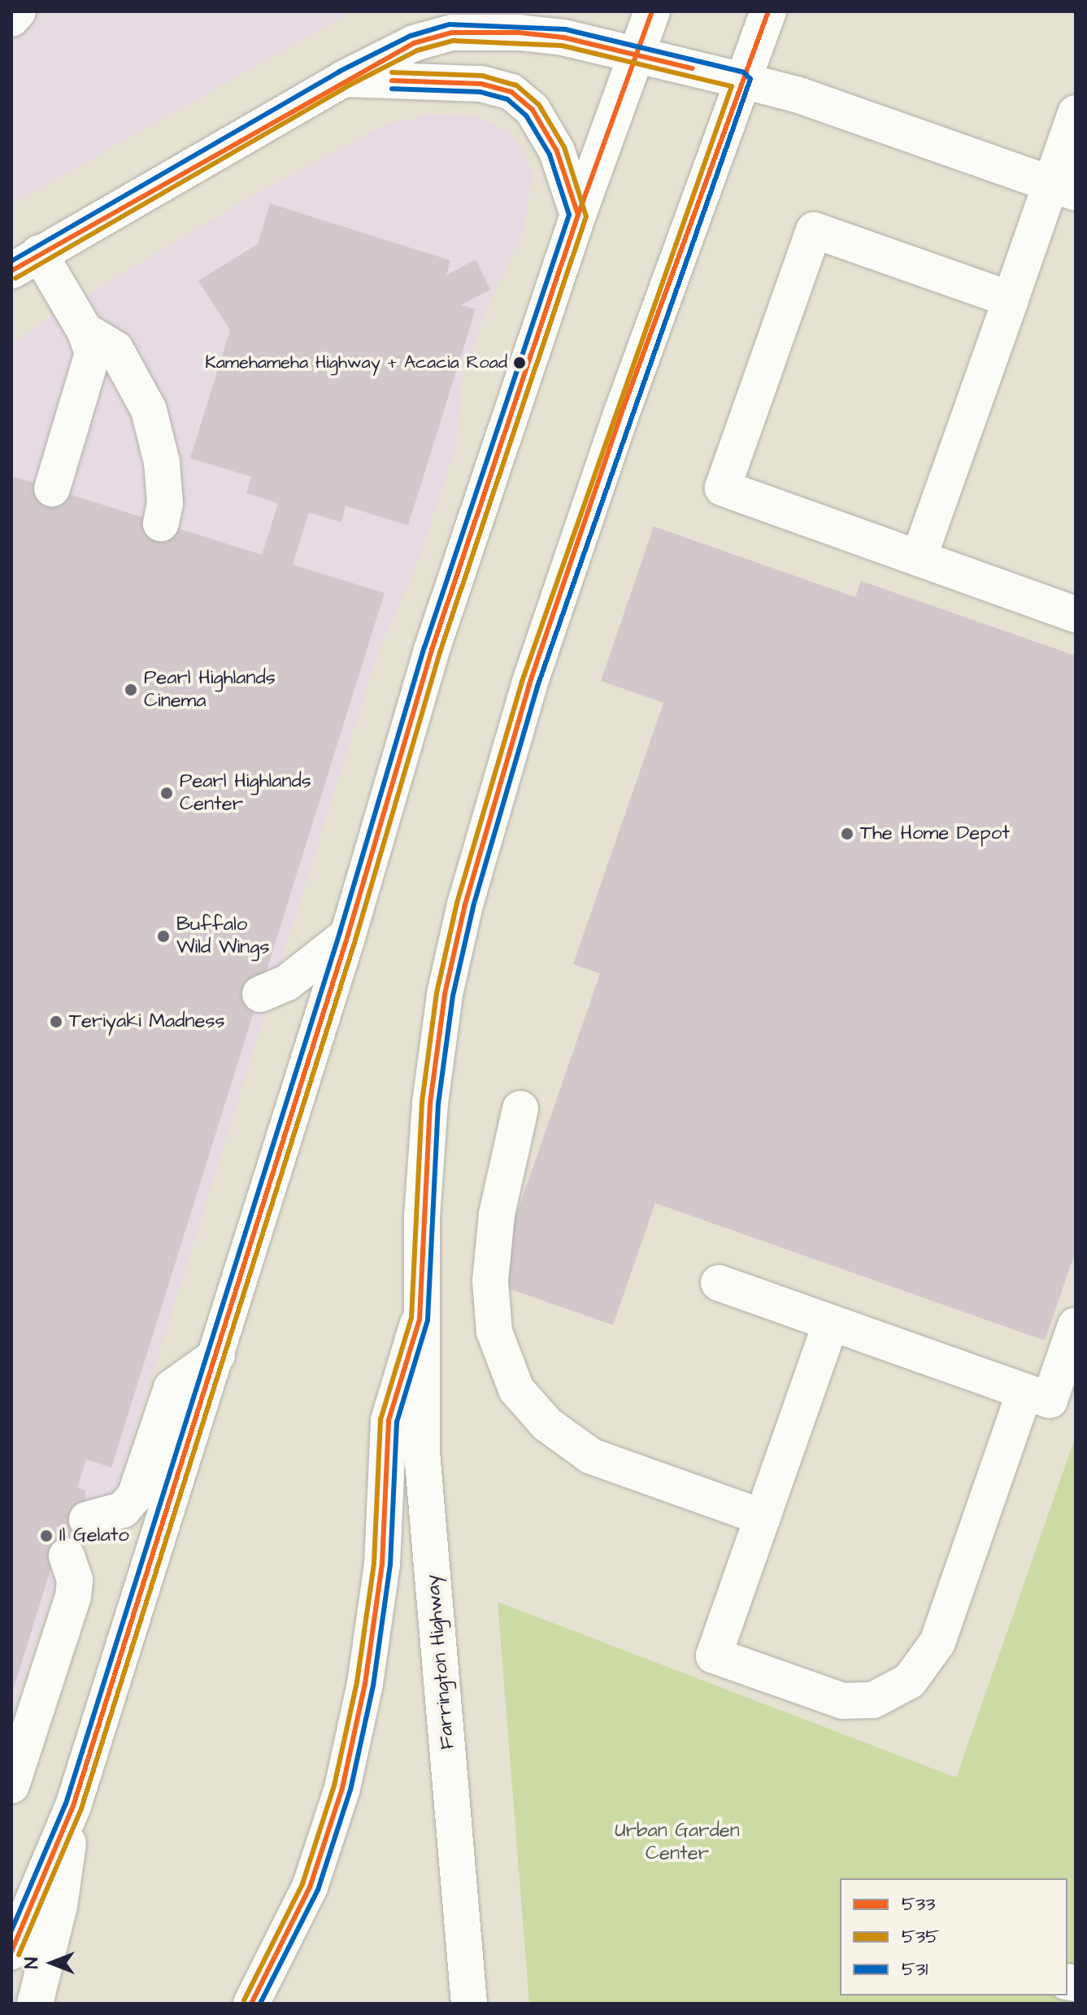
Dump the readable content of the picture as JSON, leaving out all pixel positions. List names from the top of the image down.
{
  "streets": {
    "main road": ["Farrington Highway"]
  },
  "parks": ["Urban Garden Center"],
  "places": [
    "Kamehameha Highway + Acacia Road",
    "Pearl Highlands Cinema",
    "Pearl Highlands Center",
    "The Home Depot",
    "Buffalo Wild Wings",
    "Teriyaki Madness",
    "Il Gelato"
  ],
  "lines": ["transit line 533", "transit line 531", "transit line 535"],
  "legend": ["533", "535", "531"],
  "north": "left"
}
